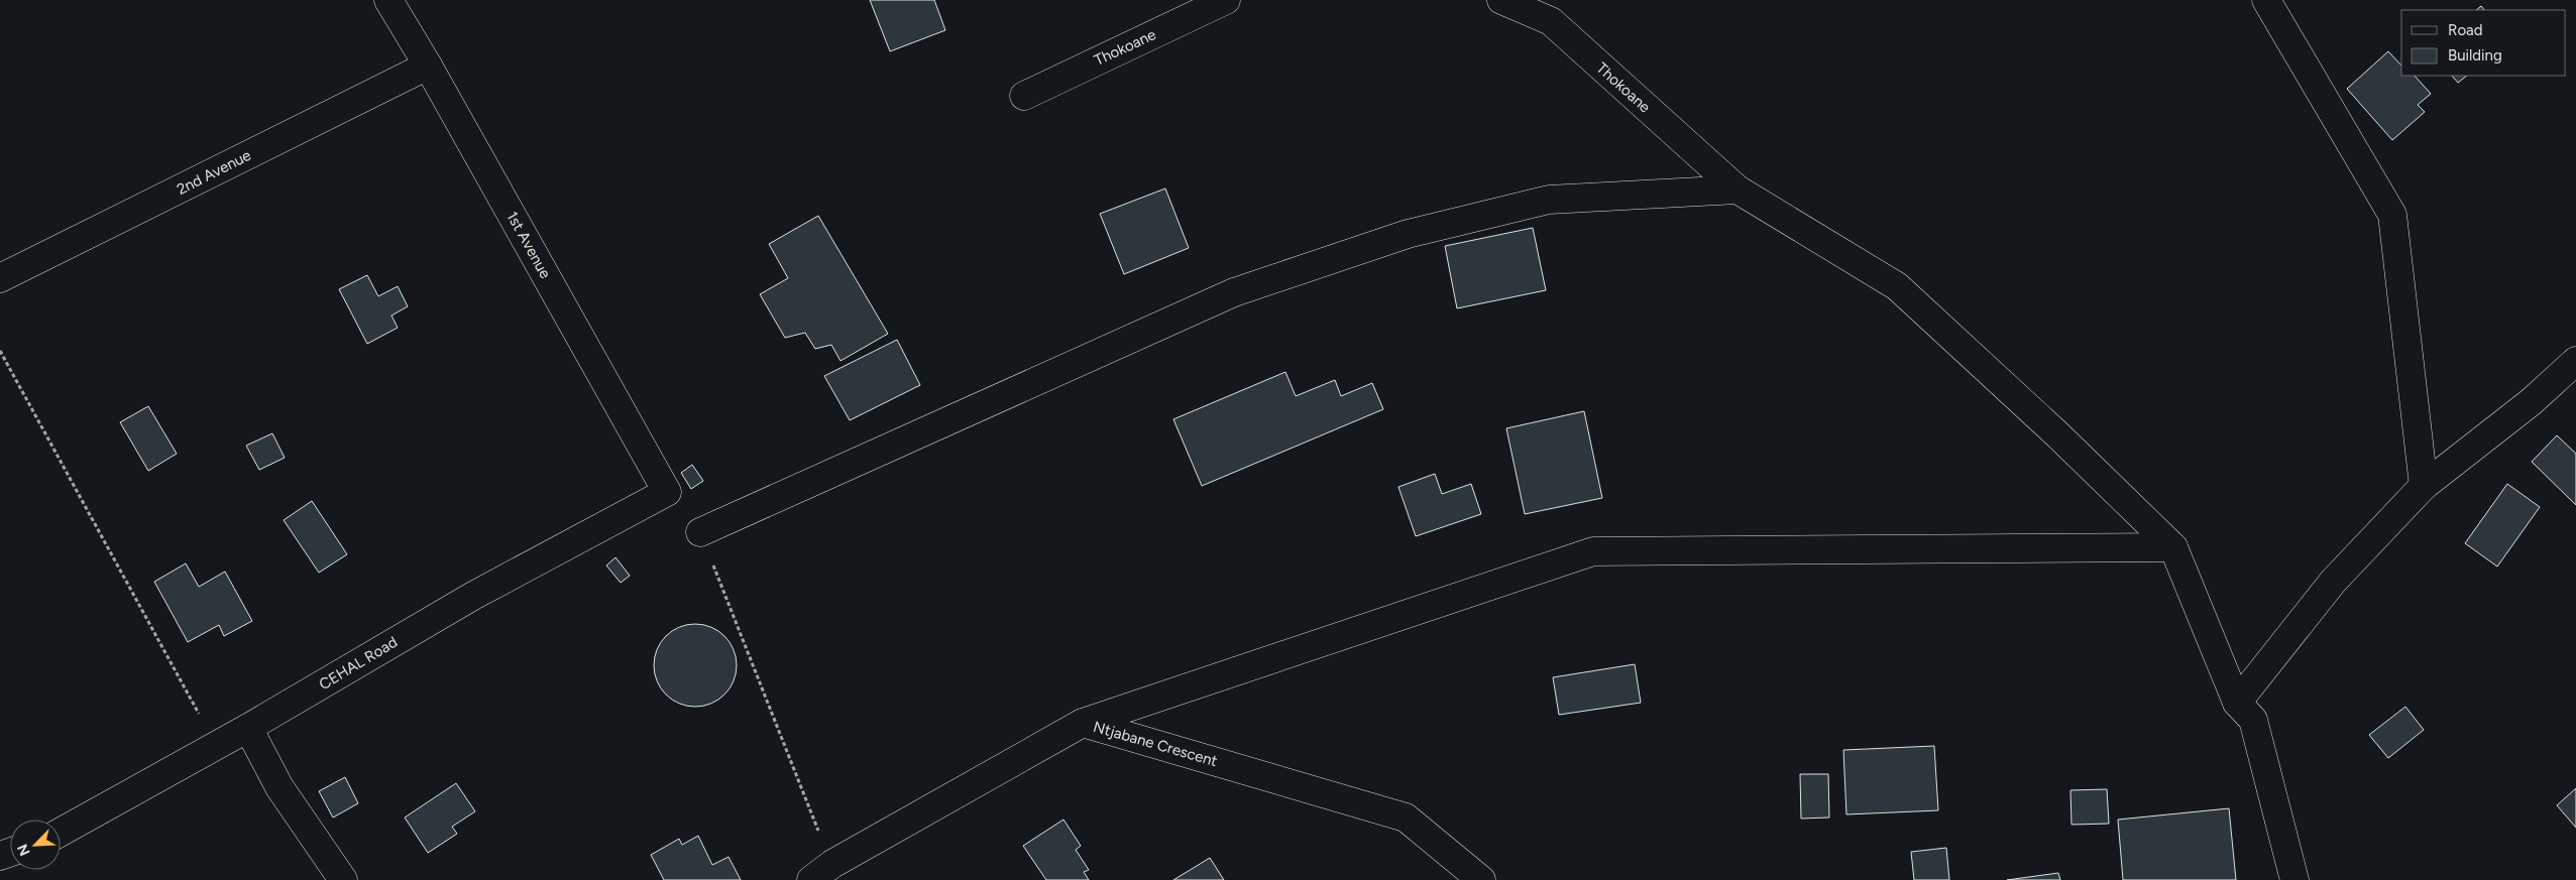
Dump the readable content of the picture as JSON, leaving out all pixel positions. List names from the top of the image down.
{
  "streets": {
    "street": [
      "Thokoane",
      "2nd Avenue",
      "1st Avenue",
      "CEHAL Road",
      "Ntjabane Crescent"
    ]
  },
  "crossings": [
    ["2nd Avenue", "1st Avenue"],
    ["1st Avenue", "CEHAL Road"]
  ],
  "legend": ["Road", "Building"],
  "north": "bottom left"
}
